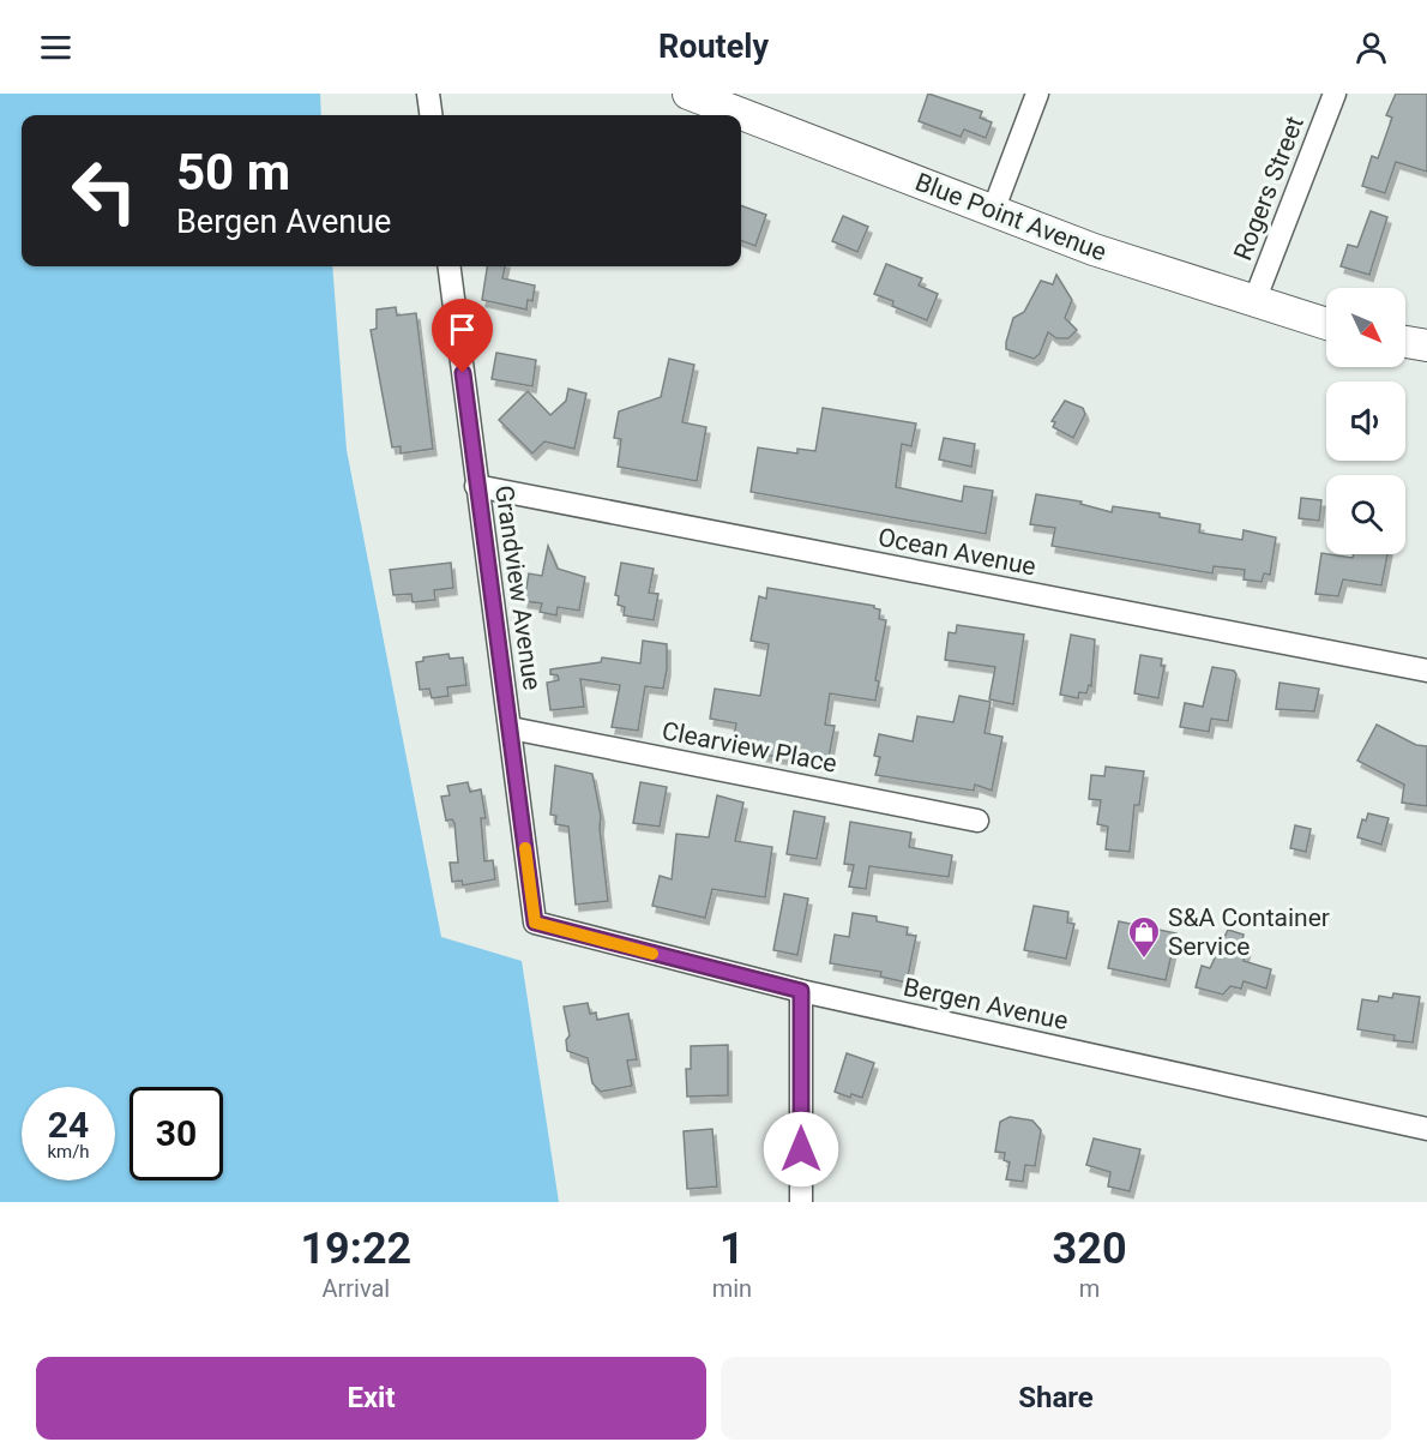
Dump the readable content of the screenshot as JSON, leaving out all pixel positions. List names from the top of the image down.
{
  "streets": {
    "street": [
      "Rogers Street",
      "Blue Point Avenue",
      "Ocean Avenue",
      "Grandview Avenue",
      "Clearview Place",
      "Bergen Avenue"
    ]
  },
  "crossings": [
    ["Rogers Street", "Blue Point Avenue"],
    ["Ocean Avenue", "Grandview Avenue"],
    ["Grandview Avenue", "Clearview Place"],
    ["Grandview Avenue", "Bergen Avenue"]
  ],
  "places": {
    "shop": ["S&A Container Service"]
  },
  "north": "bottom right",
  "page": {
    "header": "Routely",
    "turn": ["50 m", "Bergen Avenue"],
    "speed": "24 km/h",
    "limit": "30",
    "eta": [
      "19:22",
      "Arrival",
      "1",
      "min",
      "320",
      "m"
    ],
    "buttons": ["Exit", "Share"]
  }
}
